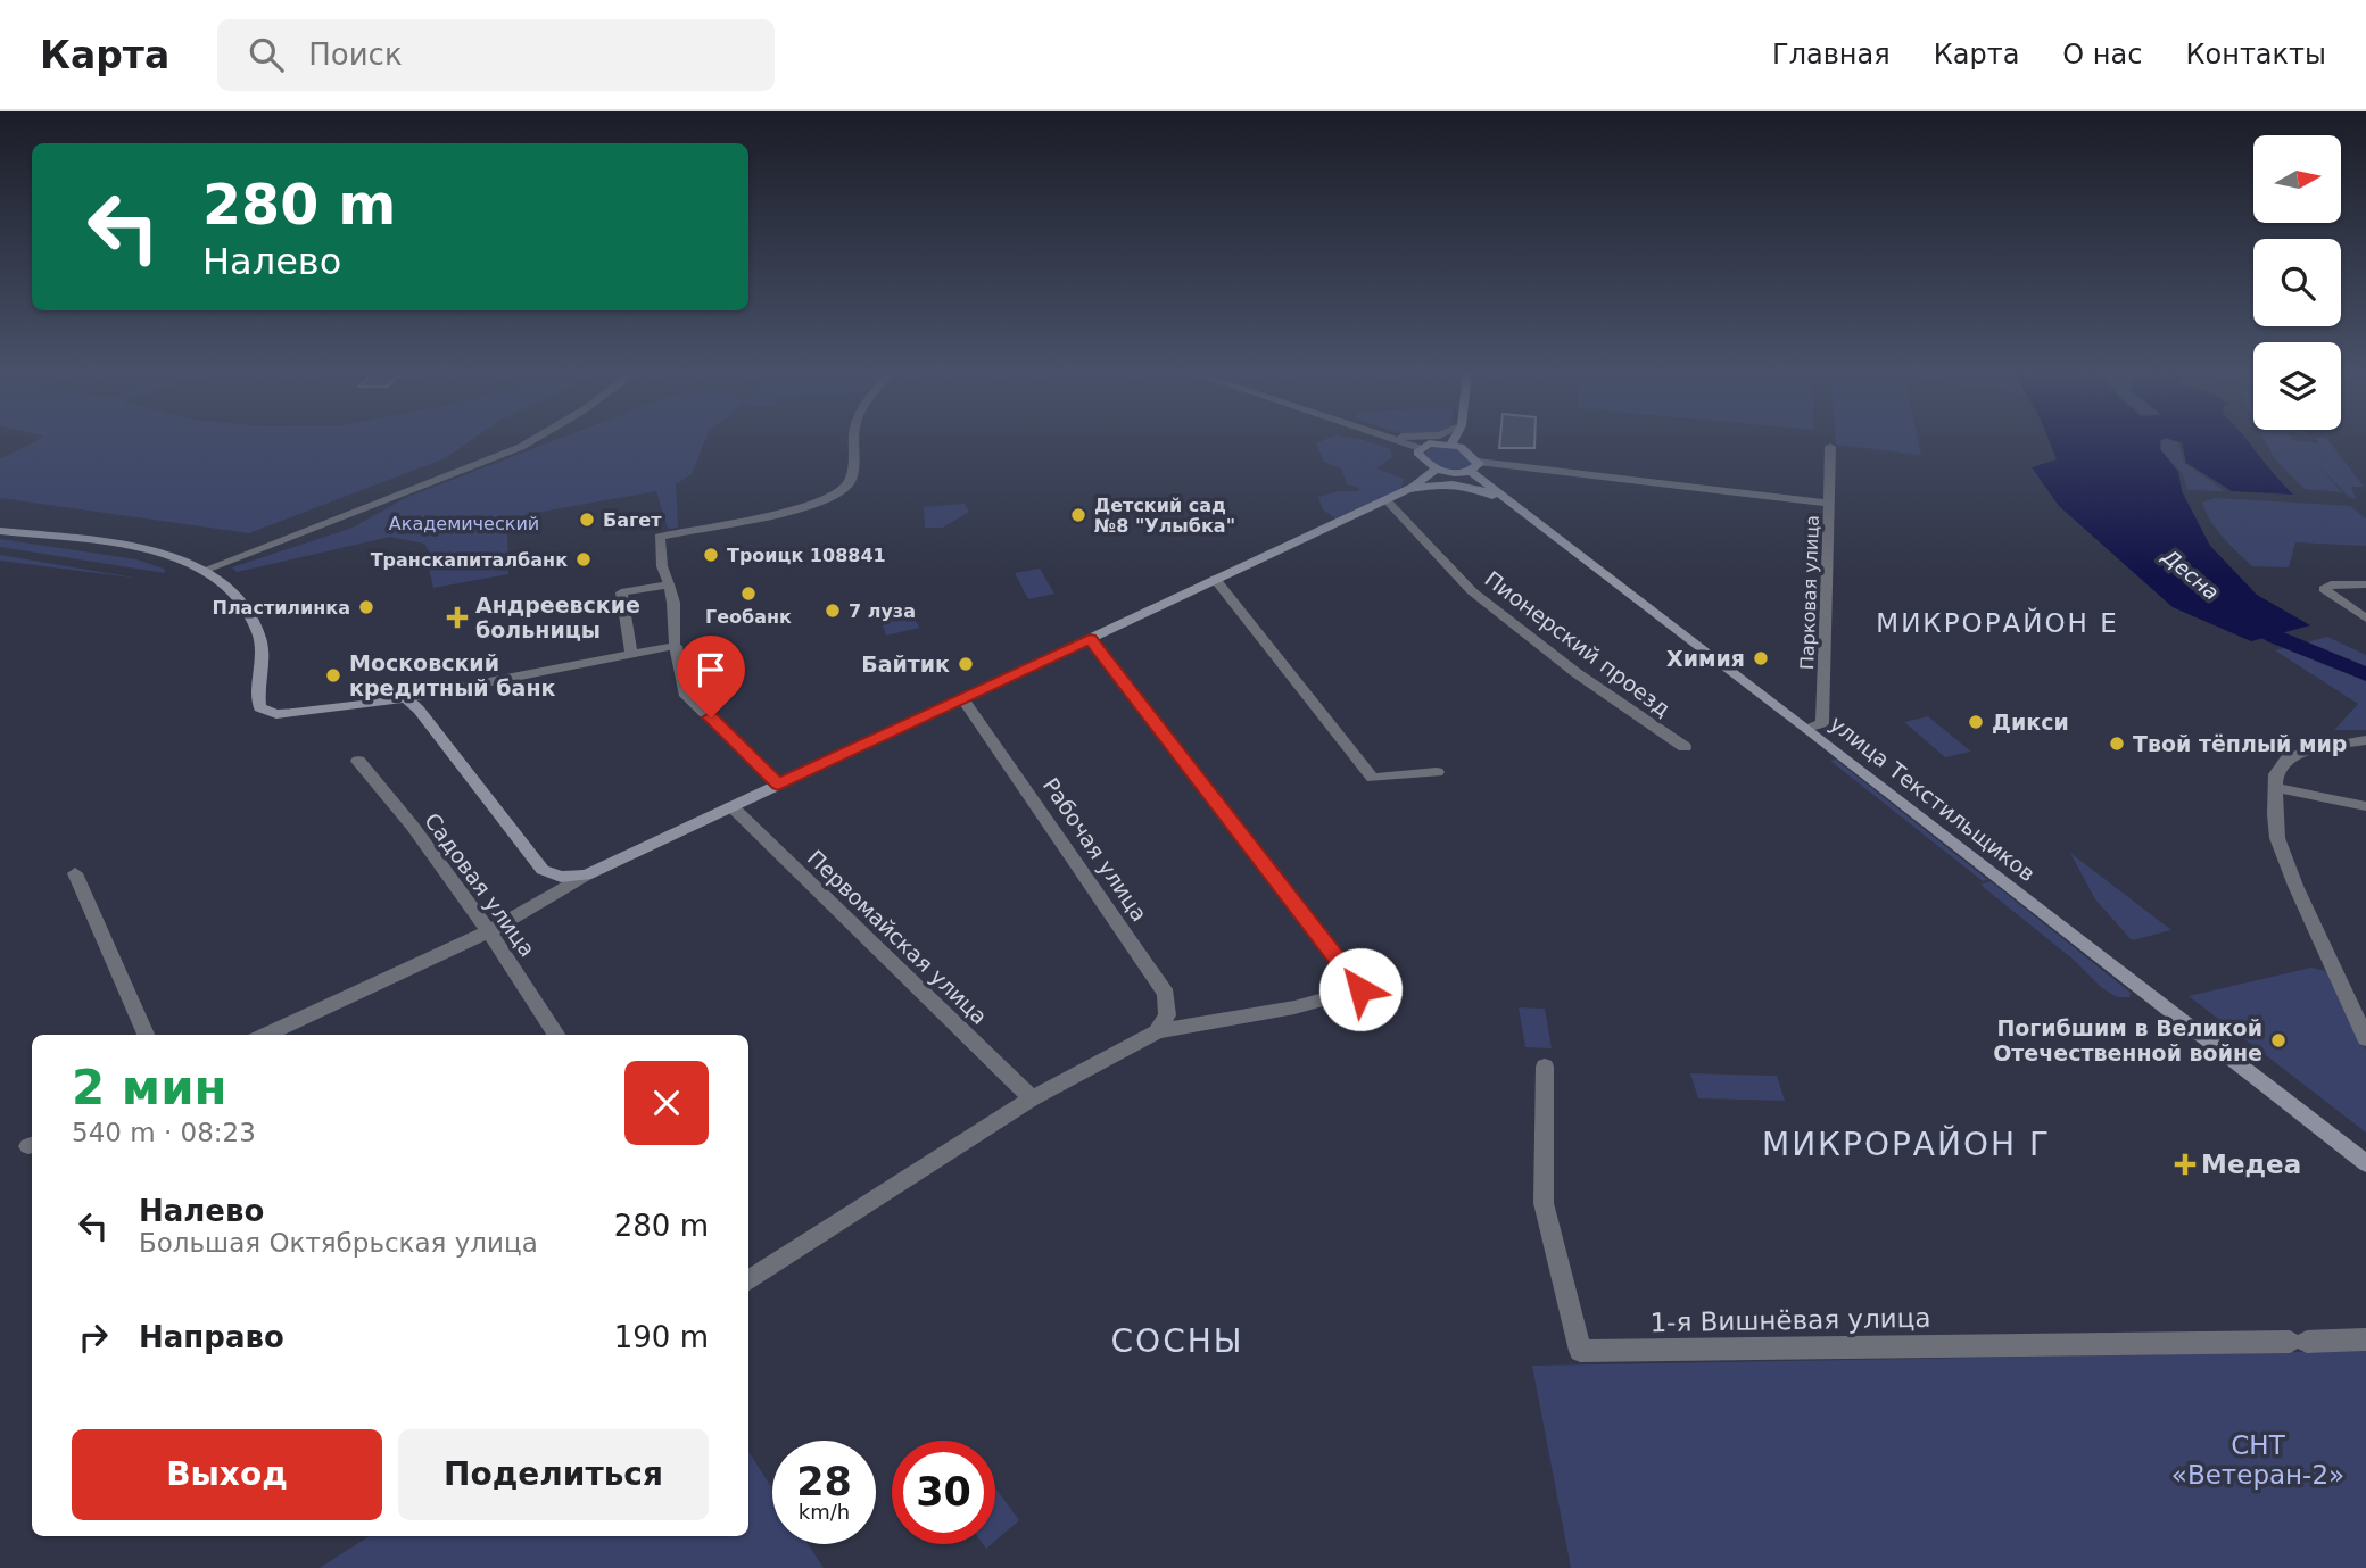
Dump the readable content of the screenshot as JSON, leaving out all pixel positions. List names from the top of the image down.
{
  "streets": {
    "main road": ["улица Текстильщиков"],
    "street": [
      "Парковая улица",
      "Пионерский проезд",
      "Рабочая улица",
      "Садовая улица",
      "Первомайская улица",
      "1-я Вишнёвая улица"
    ]
  },
  "crossings": [
    ["Парковая улица", "улица Текстильщиков"]
  ],
  "districts": ["МИКРОРАЙОН Е", "МИКРОРАЙОН Г", "СОСНЫ"],
  "water": ["Десна"],
  "parks": ["Академический", "СНТ «Ветеран-2»"],
  "places": {
    "other": [
      "Детский сад №8 \"Улыбка\"",
      "Багет",
      "Троицк 108841",
      "Транскапиталбанк",
      "Геобанк",
      "Пластилинка",
      "7 луза",
      "Химия",
      "Байтик",
      "Московский кредитный банк",
      "Дикси",
      "Твой тёплый мир",
      "Погибшим в Великой Отечественной войне"
    ],
    "health": ["Андреевские больницы", "Медеа"]
  },
  "north": "right",
  "page": {
    "header": "Карта",
    "search": "Поиск",
    "nav": [
      "Главная",
      "Карта",
      "О нас",
      "Контакты"
    ],
    "turn": ["280 m", "Налево"],
    "heading": ["2 мин", "540 m · 08:23"],
    "list": [
      {
        "name": "Налево",
        "note": "Большая Октябрьская улица",
        "value": "280 m"
      },
      {
        "name": "Направо",
        "value": "190 m"
      }
    ],
    "buttons": ["Выход", "Поделиться"],
    "speed": "28 km/h",
    "limit": "30"
  }
}
